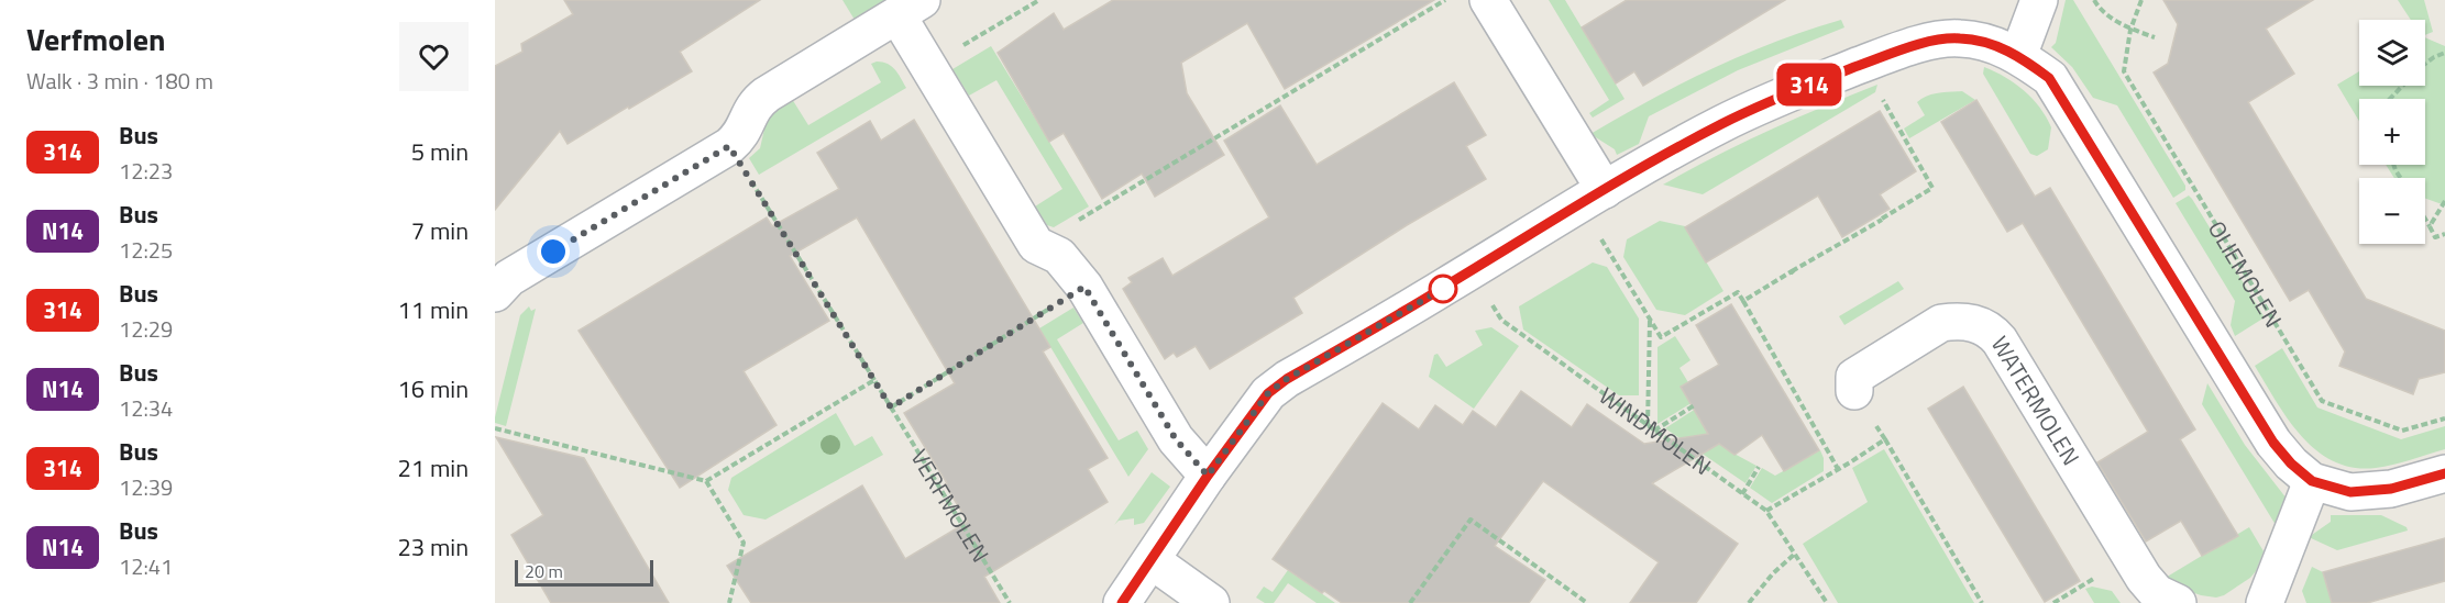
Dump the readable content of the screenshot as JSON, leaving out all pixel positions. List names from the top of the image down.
{
  "streets": {
    "street": ["WATERMOLEN"],
    "path": ["OLIEMOLEN", "WINDMOLEN", "VERFMOLEN"]
  },
  "lines": ["bus line 314"],
  "scale_bar": "20 m",
  "page": {
    "heading": ["Verfmolen", "Walk · 3 min · 180 m"],
    "on_map": "314",
    "map_buttons": ["+", "−"],
    "list": [
      {
        "mark": "314",
        "name": "Bus",
        "note": "12:23",
        "value": "5 min"
      },
      {
        "mark": "N14",
        "name": "Bus",
        "note": "12:25",
        "value": "7 min"
      },
      {
        "mark": "314",
        "name": "Bus",
        "note": "12:29",
        "value": "11 min"
      },
      {
        "mark": "N14",
        "name": "Bus",
        "note": "12:34",
        "value": "16 min"
      },
      {
        "mark": "314",
        "name": "Bus",
        "note": "12:39",
        "value": "21 min"
      },
      {
        "mark": "N14",
        "name": "Bus",
        "note": "12:41",
        "value": "23 min"
      }
    ],
    "scale": "20 m"
  }
}
